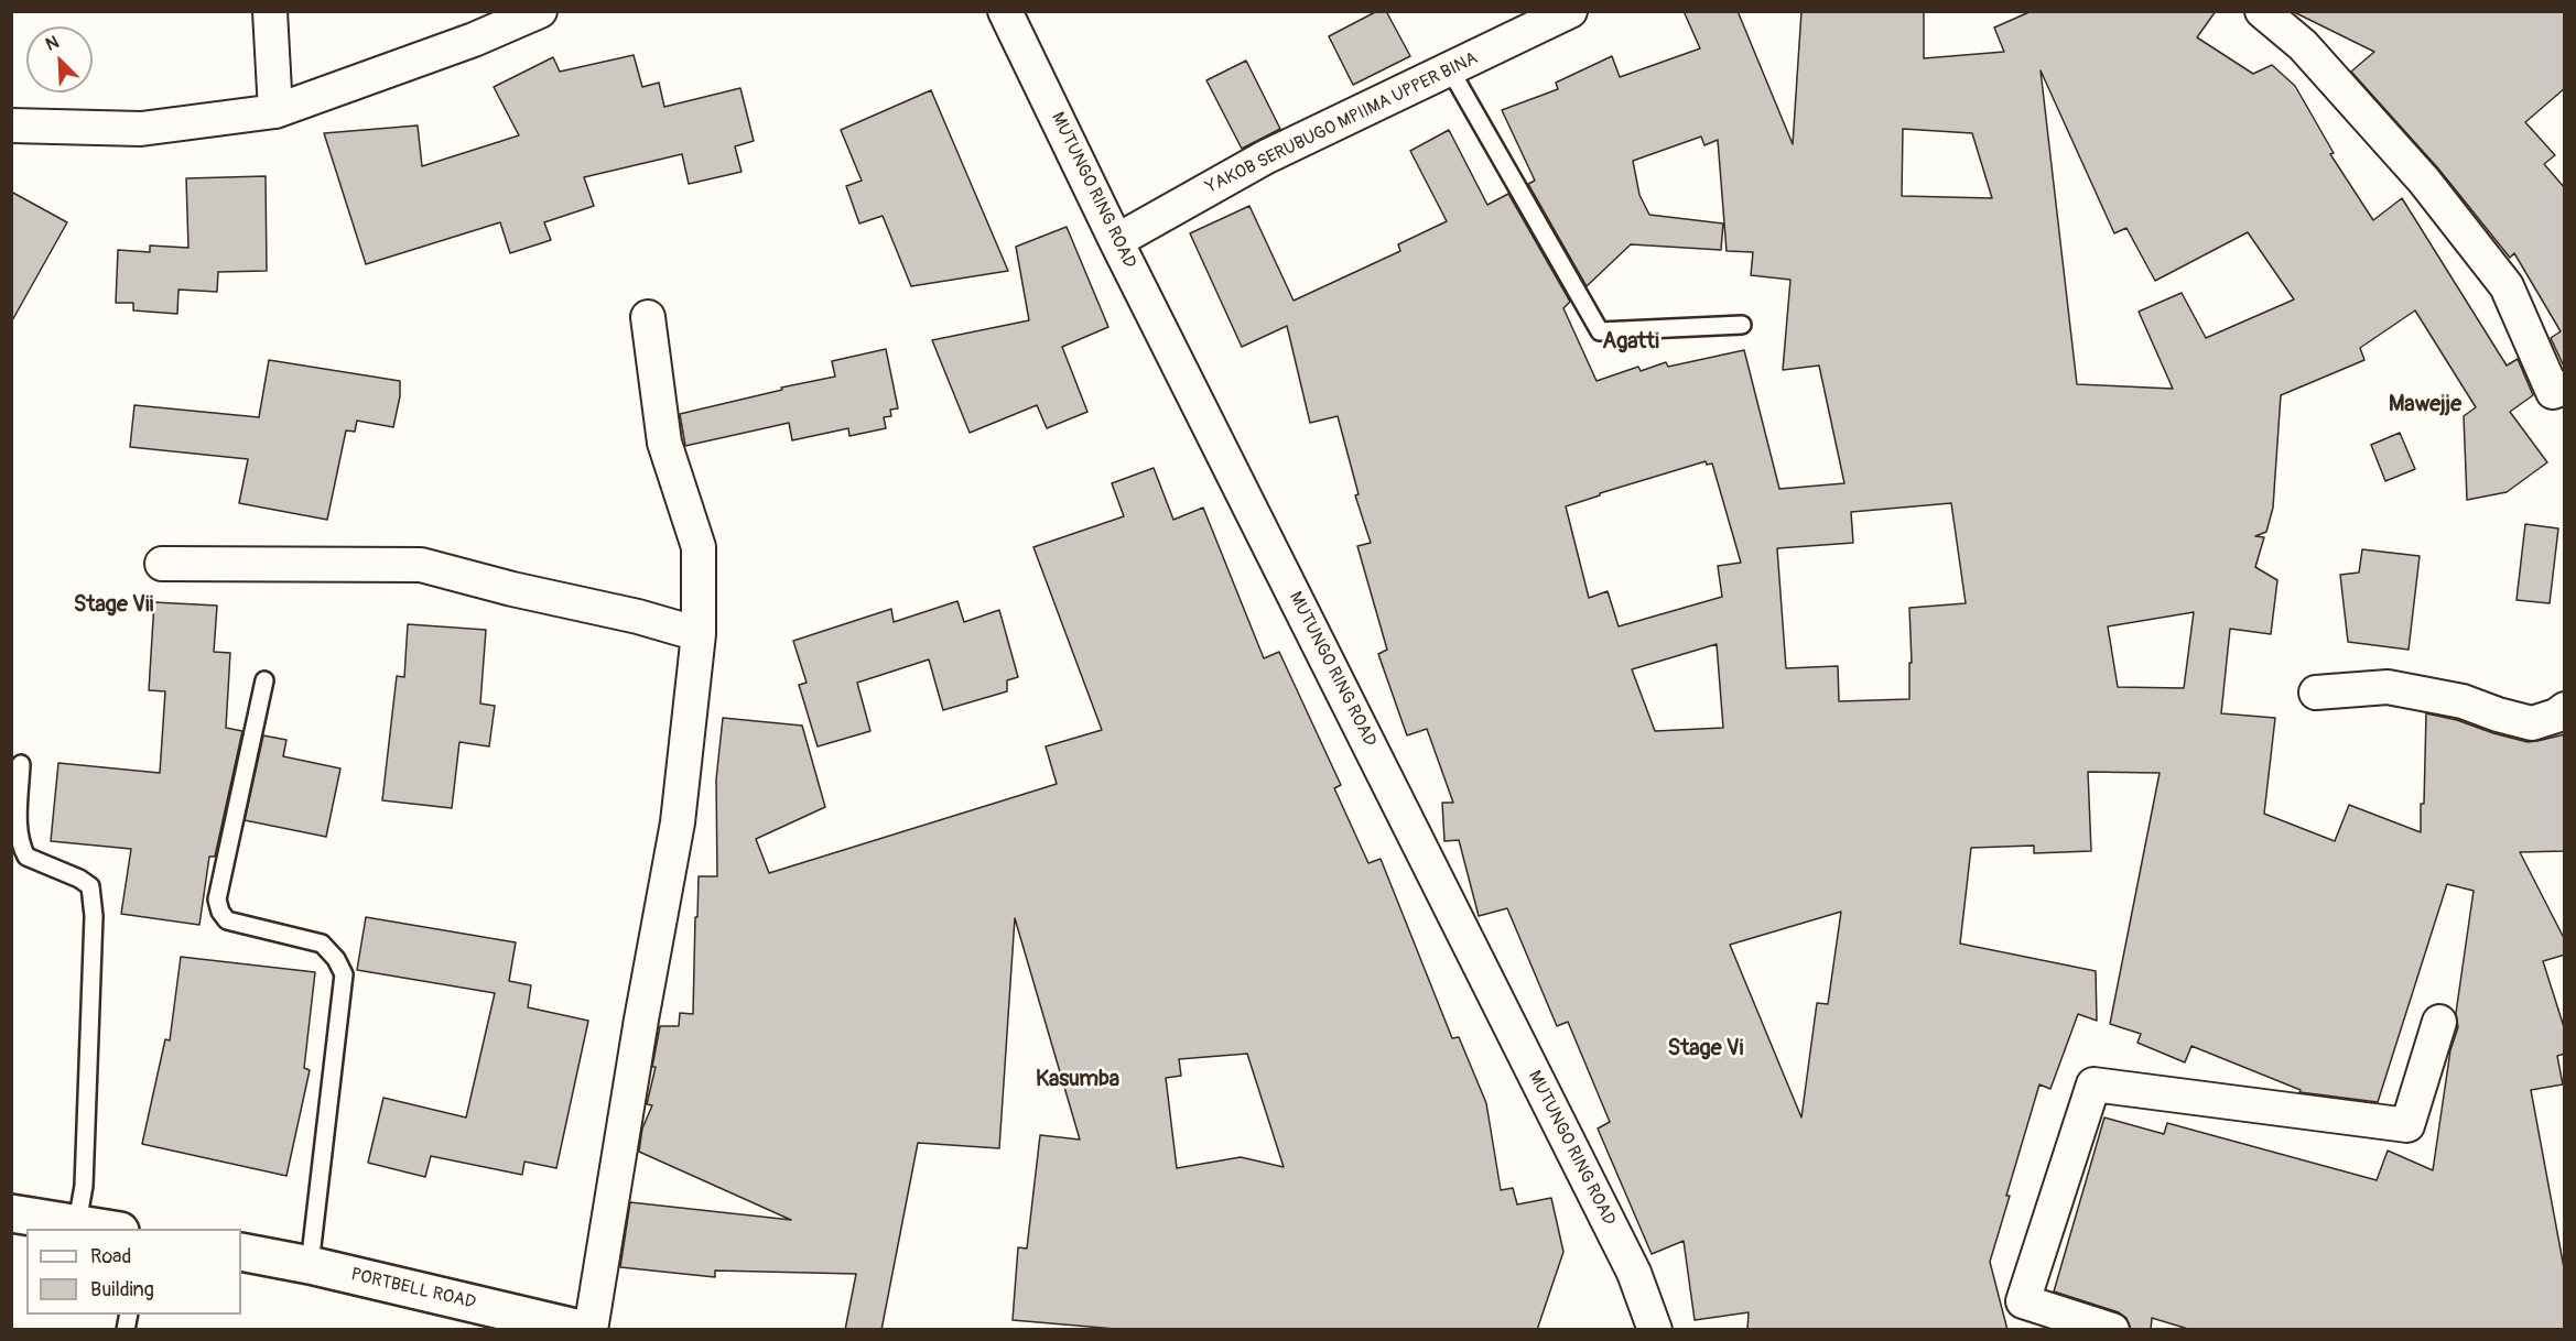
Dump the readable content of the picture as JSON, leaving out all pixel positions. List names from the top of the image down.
{
  "streets": {
    "main road": ["PORTBELL ROAD"],
    "street": ["YAKOB SERUBUGO MPIIMA UPPER BINA", "MUTUNGO RING ROAD"]
  },
  "crossings": [
    ["YAKOB SERUBUGO MPIIMA UPPER BINA", "MUTUNGO RING ROAD"]
  ],
  "districts": [
    "Agatti",
    "Mawejje",
    "Stage Vii",
    "Stage Vi",
    "Kasumba"
  ],
  "legend": ["Road", "Building"],
  "north": "top left"
}
